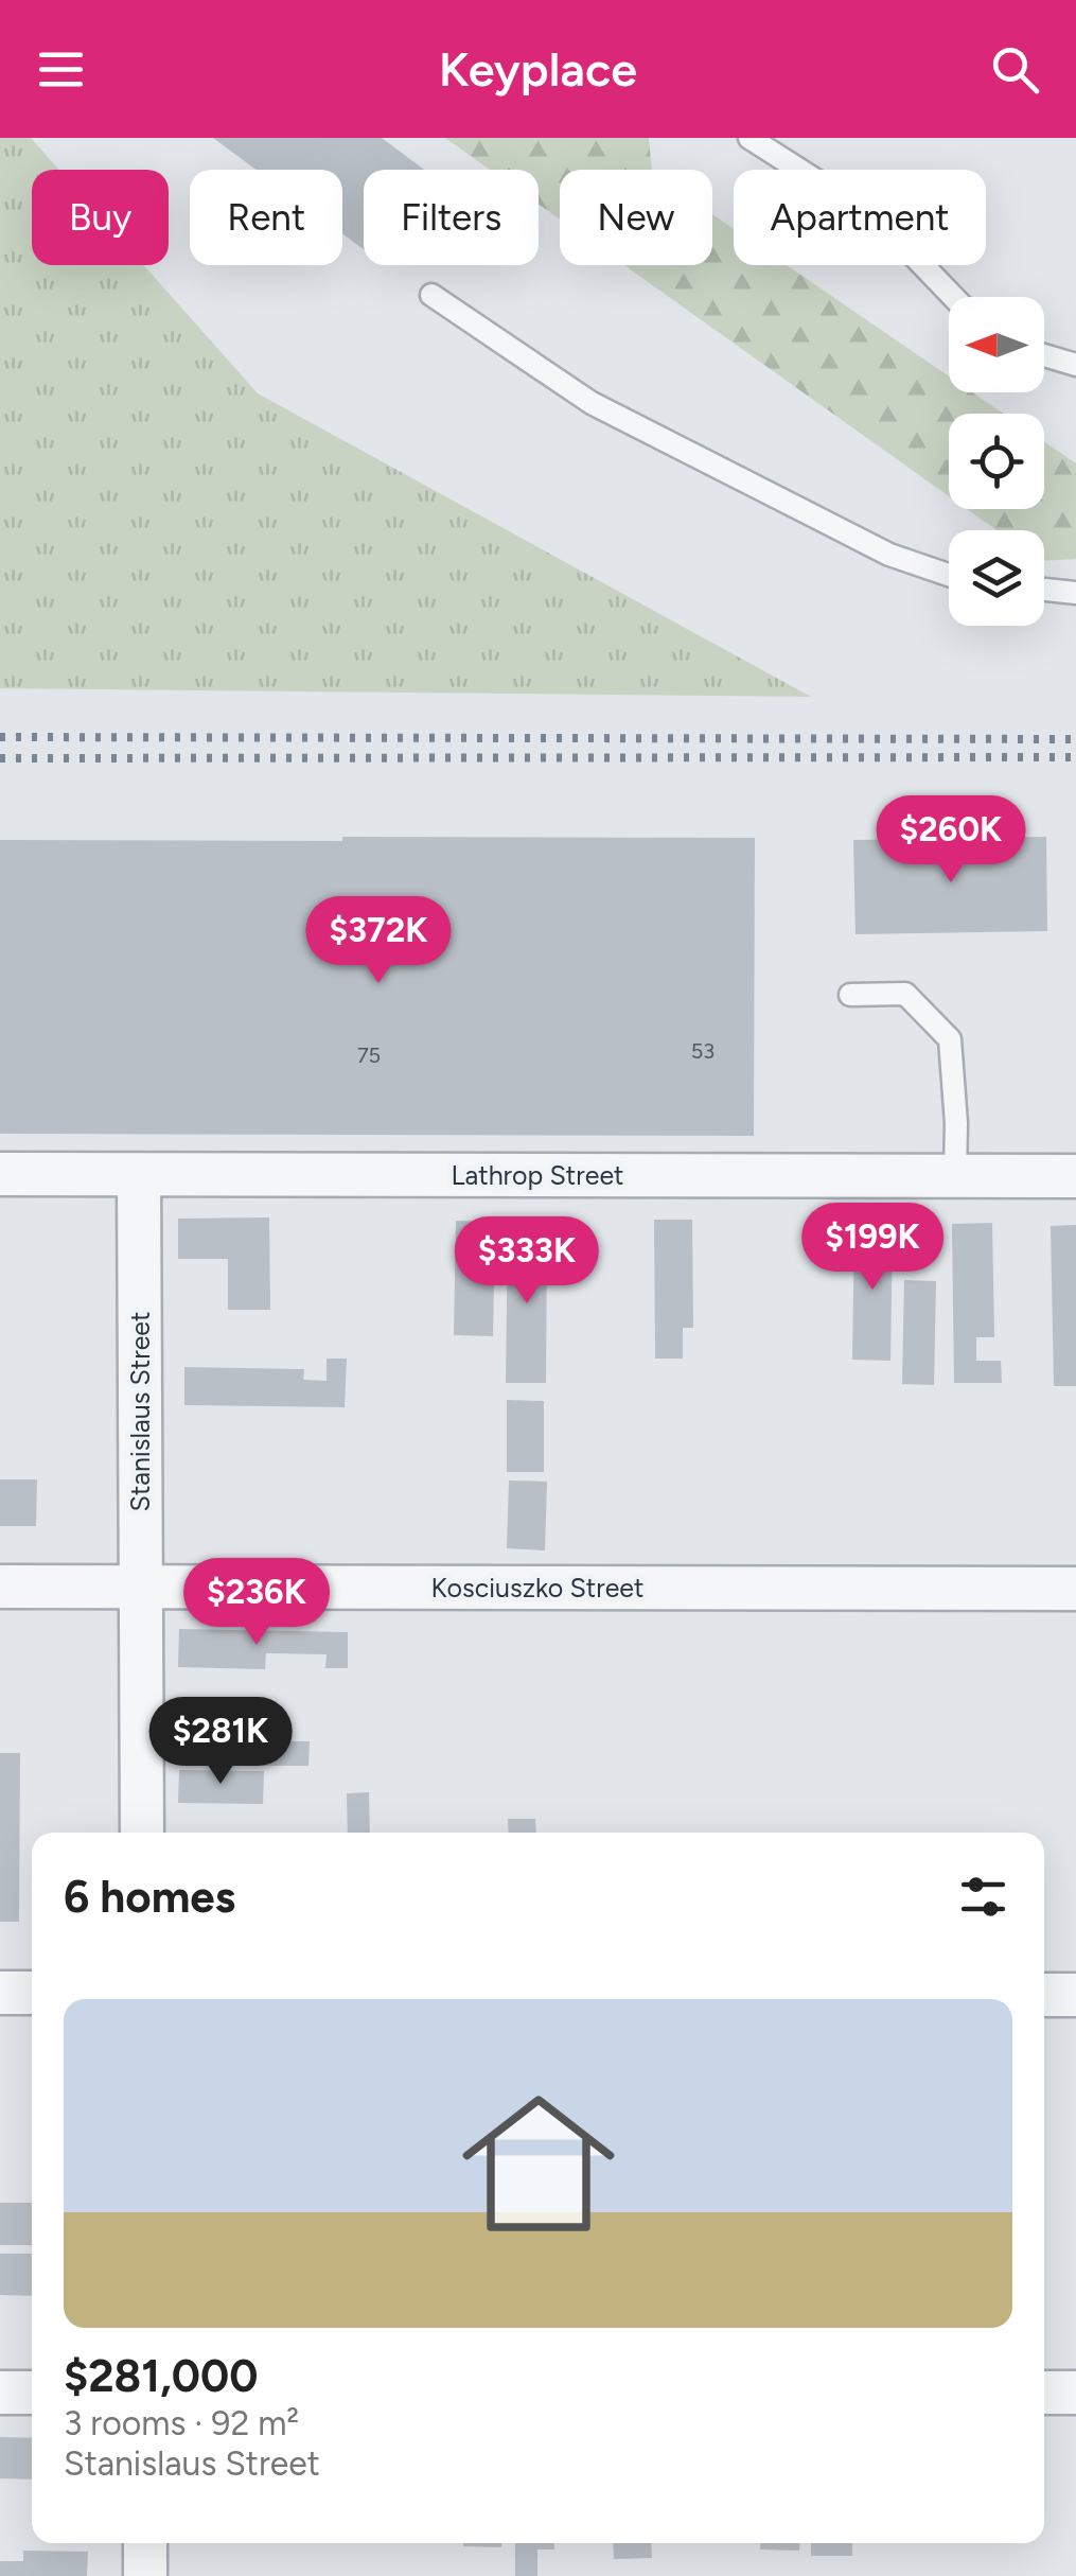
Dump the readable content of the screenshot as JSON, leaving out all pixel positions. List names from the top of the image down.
{
  "streets": {
    "street": ["Lathrop Street", "Stanislaus Street", "Kosciuszko Street"]
  },
  "crossings": [
    ["Lathrop Street", "Stanislaus Street"],
    ["Stanislaus Street", "Kosciuszko Street"]
  ],
  "house_numbers": ["53", "75"],
  "north": "left",
  "page": {
    "header": "Keyplace",
    "chip": [
      "Buy",
      "Rent",
      "Filters",
      "New",
      "Apartment"
    ],
    "price": [
      "$260K",
      "$372K",
      "$199K",
      "$333K",
      "$236K",
      "$281K"
    ],
    "heading": "6 homes",
    "list": [
      {
        "name": "$281,000",
        "note": "3 rooms · 92 m² · Stanislaus Street"
      }
    ]
  }
}
